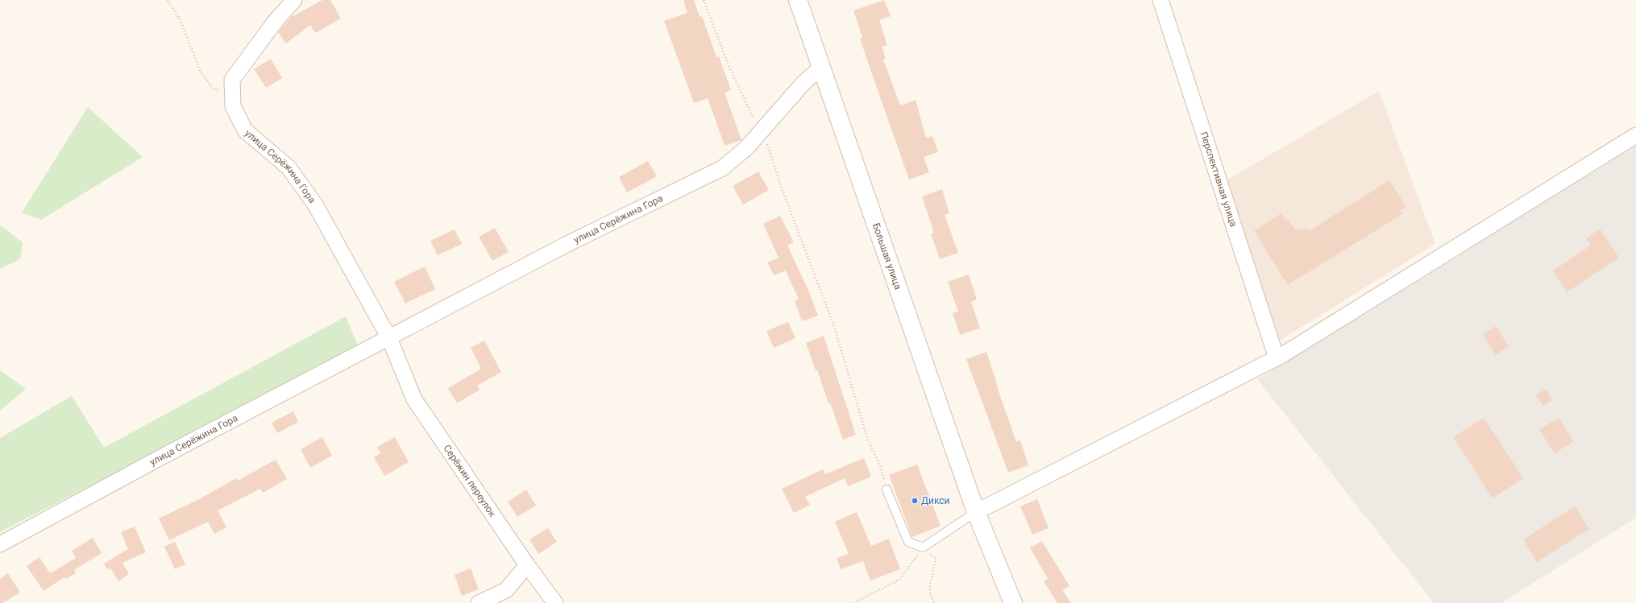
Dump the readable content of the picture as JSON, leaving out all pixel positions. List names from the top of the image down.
{
  "streets": {
    "street": [
      "улица Серёжина Гора",
      "Перспективная улица",
      "Большая улица",
      "Серёжин переулок"
    ]
  },
  "crossings": [
    ["улица Серёжина Гора", "Большая улица"],
    ["улица Серёжина Гора", "Серёжин переулок"]
  ],
  "places": ["Дикси"]
}
